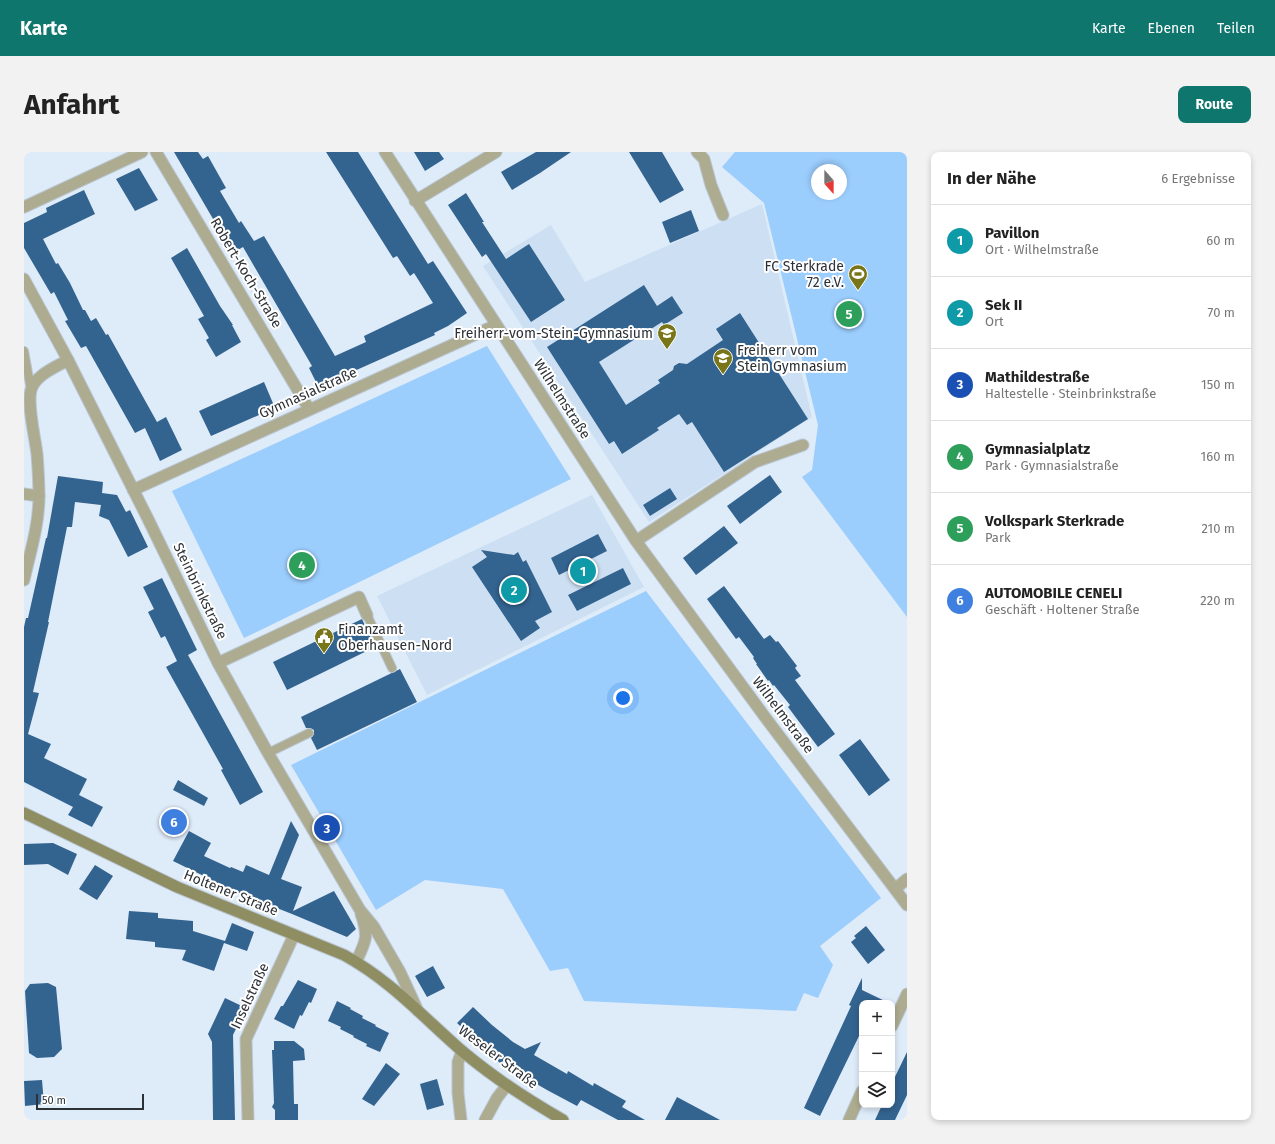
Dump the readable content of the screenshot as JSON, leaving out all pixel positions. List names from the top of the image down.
{
  "streets": {
    "main road": ["Holtener Straße", "Weseler Straße"],
    "street": [
      "Robert-Koch-Straße",
      "Gymnasialstraße",
      "Wilhelmstraße",
      "Steinbrinkstraße",
      "Inselstraße"
    ]
  },
  "crossings": [
    ["Robert-Koch-Straße", "Gymnasialstraße"],
    ["Gymnasialstraße", "Wilhelmstraße"],
    ["Gymnasialstraße", "Steinbrinkstraße"],
    ["Steinbrinkstraße", "Holtener Straße"],
    ["Steinbrinkstraße", "Weseler Straße"],
    ["Holtener Straße", "Inselstraße"],
    ["Holtener Straße", "Weseler Straße"]
  ],
  "places": {
    "sports": ["FC Sterkrade 72 e.V."],
    "school or university": ["Freiherr-vom-Stein-Gymnasium", "Freiherr vom Stein Gymnasium"],
    "public building": ["Finanzamt Oberhausen-Nord"]
  },
  "scale_bar": "50 m",
  "north": "bottom",
  "page": {
    "header": "Karte",
    "nav": ["Karte", "Ebenen", "Teilen"],
    "buttons": "Route",
    "title": "Anfahrt",
    "heading": ["In der Nähe", "6 Ergebnisse"],
    "list": [
      {
        "mark": "1",
        "name": "Pavillon",
        "note": "Ort · Wilhelmstraße",
        "value": "60 m"
      },
      {
        "mark": "2",
        "name": "Sek II",
        "note": "Ort",
        "value": "70 m"
      },
      {
        "mark": "3",
        "name": "Mathildestraße",
        "note": "Haltestelle · Steinbrinkstraße",
        "value": "150 m"
      },
      {
        "mark": "4",
        "name": "Gymnasialplatz",
        "note": "Park · Gymnasialstraße",
        "value": "160 m"
      },
      {
        "mark": "5",
        "name": "Volkspark Sterkrade",
        "note": "Park",
        "value": "210 m"
      },
      {
        "mark": "6",
        "name": "AUTOMOBILE CENELI",
        "note": "Geschäft · Holtener Straße",
        "value": "220 m"
      }
    ],
    "pins": [
      "5",
      "4",
      "1",
      "2",
      "6",
      "3"
    ],
    "map_buttons": ["+", "−"],
    "scale": "50 m"
  }
}
